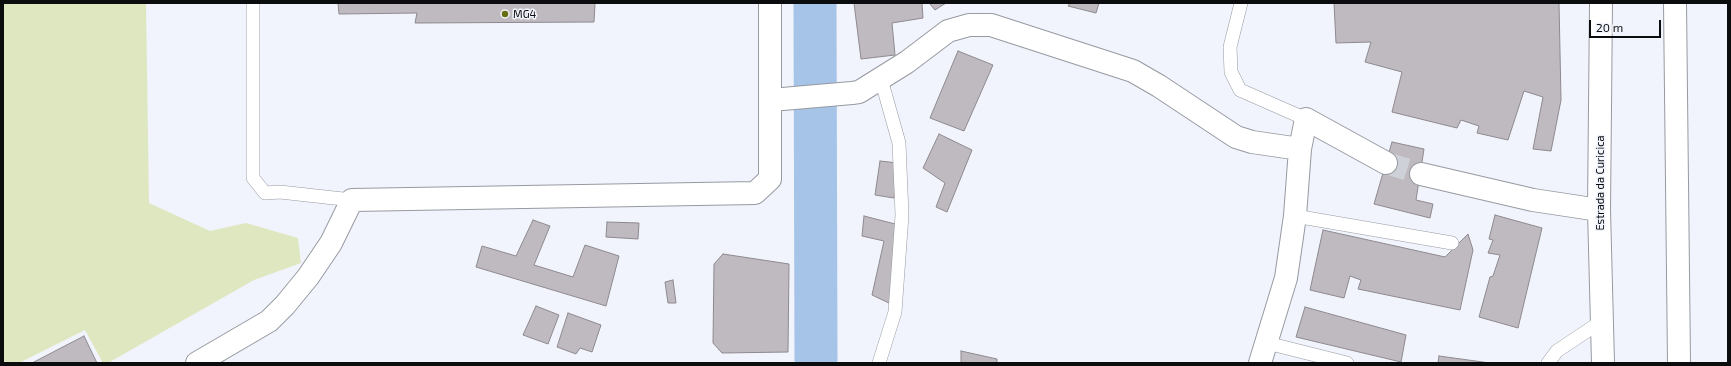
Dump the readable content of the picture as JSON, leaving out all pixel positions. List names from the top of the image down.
{
  "streets": {
    "street": ["Estrada da Curicica"]
  },
  "places": ["MG4"],
  "scale_bar": "20 m"
}
